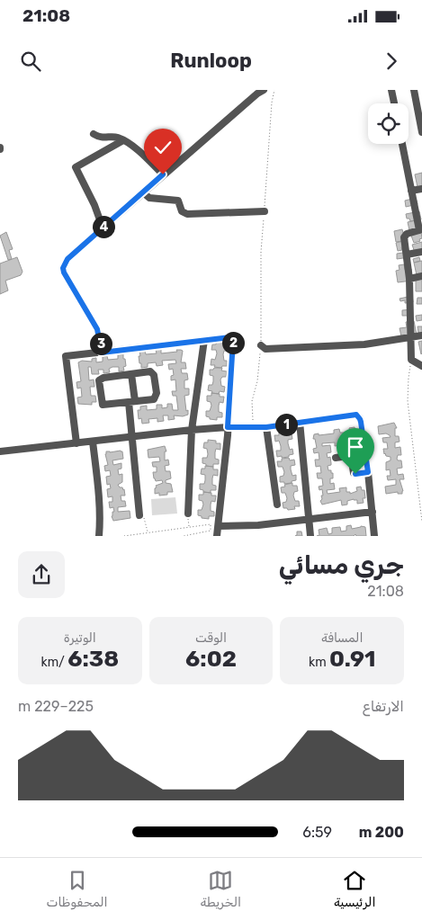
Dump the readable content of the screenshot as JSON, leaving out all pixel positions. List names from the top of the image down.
{
  "page": {
    "status": "21:08",
    "header": "Runloop",
    "pins": [
      "4",
      "2",
      "3",
      "1"
    ],
    "heading": ["جري مسائي", "21:08"],
    "stats": [
      ["المسافة", "0.91 km"],
      ["الوقت", "6:02"],
      ["الوتيرة", "6:38 /km"]
    ],
    "chart": ["الارتفاع", "225–229 m"],
    "list": [
      {
        "name": "200 m",
        "note": "6:59"
      }
    ],
    "tabs": ["الرئيسية", "الخريطة", "المحفوظات"]
  }
}
